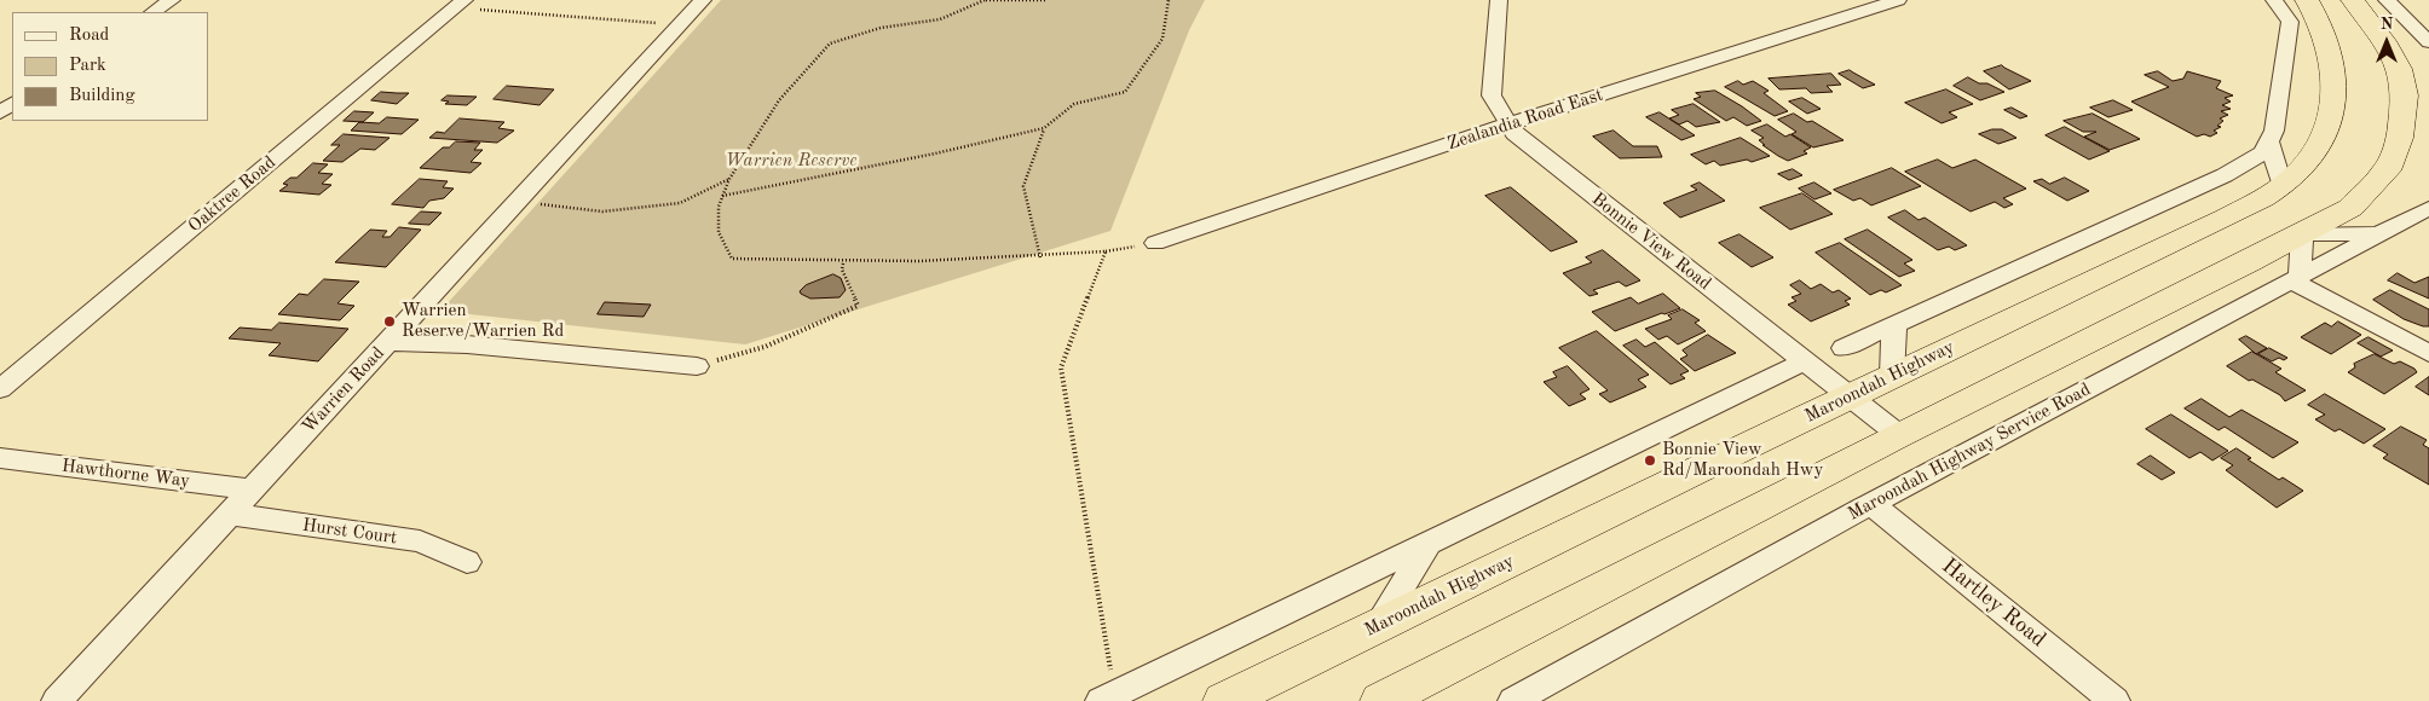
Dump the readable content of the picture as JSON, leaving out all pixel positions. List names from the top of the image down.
{
  "streets": {
    "highway": ["Maroondah Highway"],
    "street": [
      "Zealandia Road East",
      "Oaktree Road",
      "Bonnie View Road",
      "Warrien Road",
      "Maroondah Highway Service Road",
      "Hawthorne Way",
      "Hurst Court",
      "Hartley Road"
    ]
  },
  "crossings": [
    ["Zealandia Road East", "Bonnie View Road"],
    ["Bonnie View Road", "Maroondah Highway"],
    ["Warrien Road", "Hawthorne Way"],
    ["Warrien Road", "Hurst Court"],
    ["Maroondah Highway Service Road", "Hartley Road"]
  ],
  "parks": ["Warrien Reserve"],
  "places": ["Warrien Reserve/Warrien Rd", "Bonnie View Rd/Maroondah Hwy"],
  "legend": ["Road", "Park", "Building"],
  "north": "top"
}
